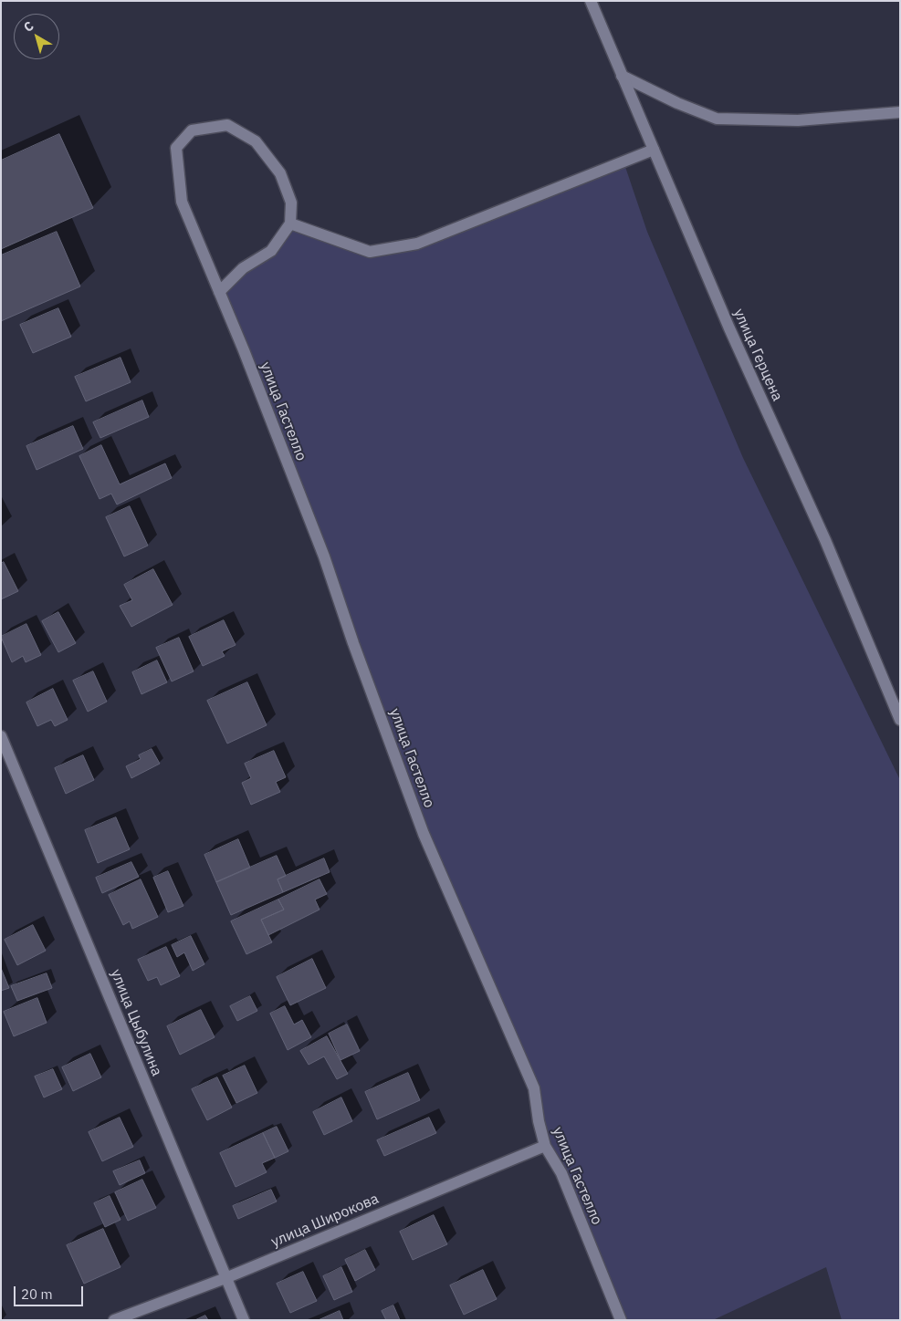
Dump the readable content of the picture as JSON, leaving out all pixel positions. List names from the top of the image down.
{
  "streets": {
    "street": [
      "улица Герцена",
      "улица Гастелло",
      "улица Цыбулина",
      "улица Широкова"
    ]
  },
  "crossings": [
    ["улица Гастелло", "улица Широкова"],
    ["улица Цыбулина", "улица Широкова"]
  ],
  "scale_bar": "20 m",
  "north": "top left"
}
